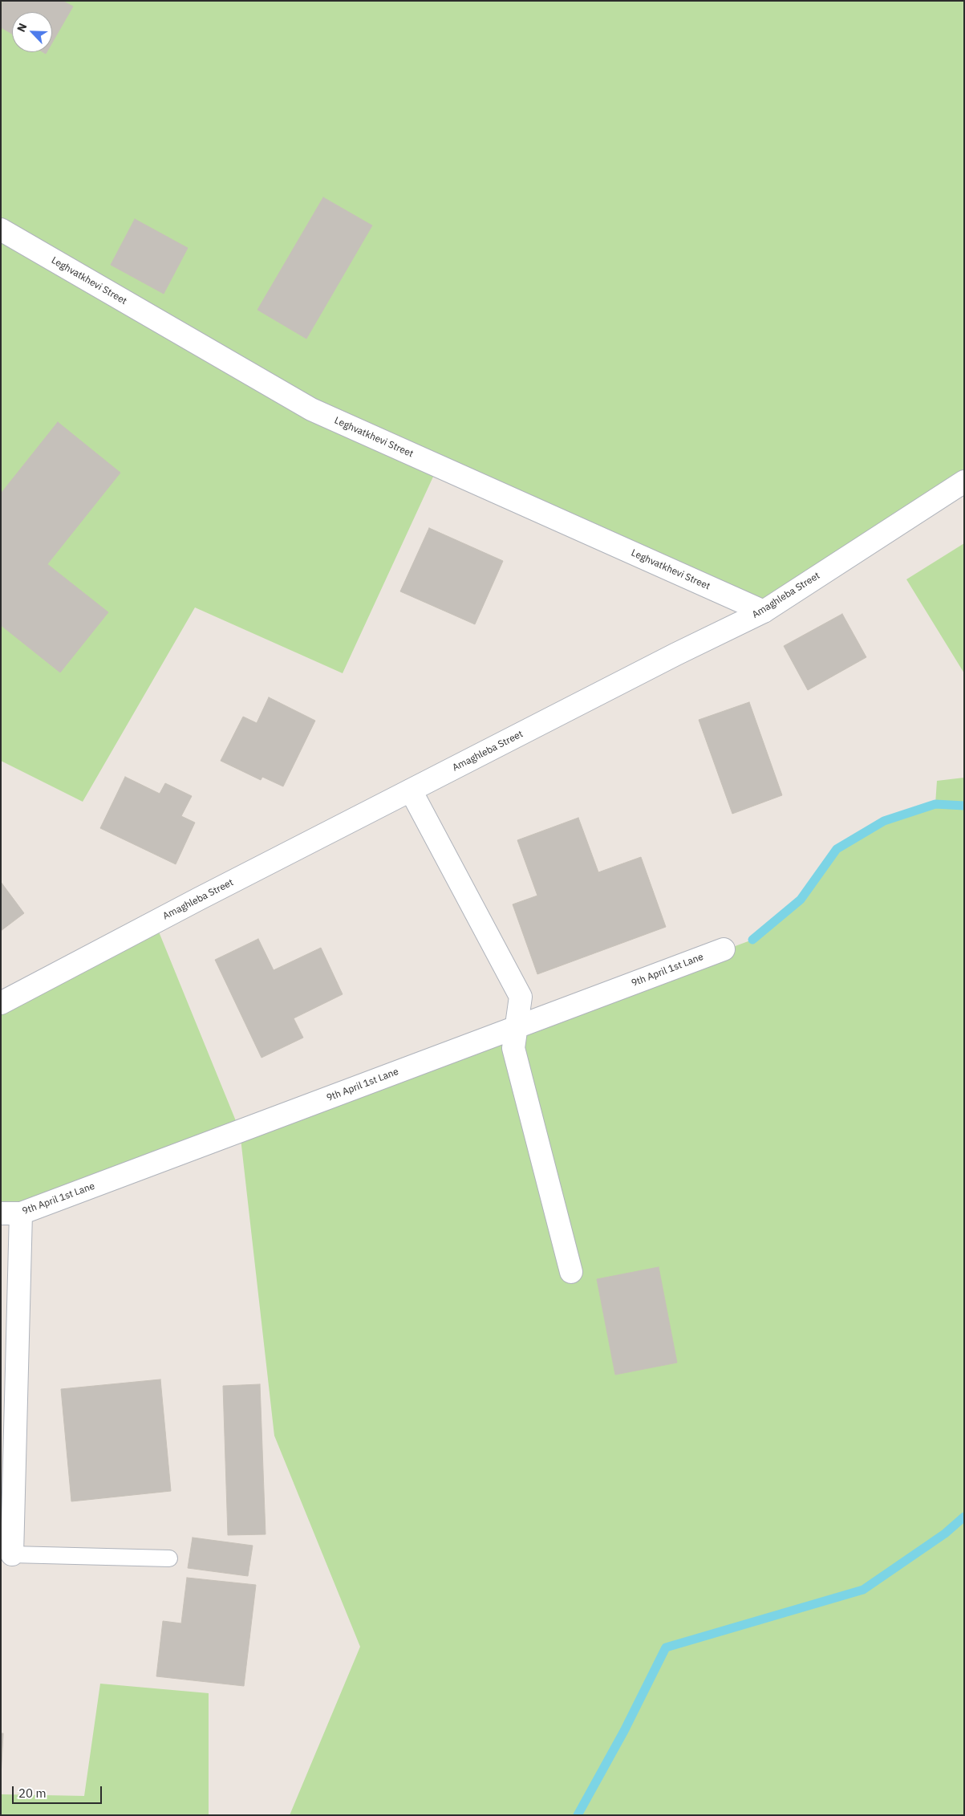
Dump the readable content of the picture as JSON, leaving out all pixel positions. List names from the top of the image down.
{
  "streets": {
    "street": ["Leghvatkhevi Street", "Amaghleba Street", "9th April 1st Lane"]
  },
  "crossings": [
    ["Leghvatkhevi Street", "Amaghleba Street"]
  ],
  "scale_bar": "20 m",
  "north": "top left"
}
